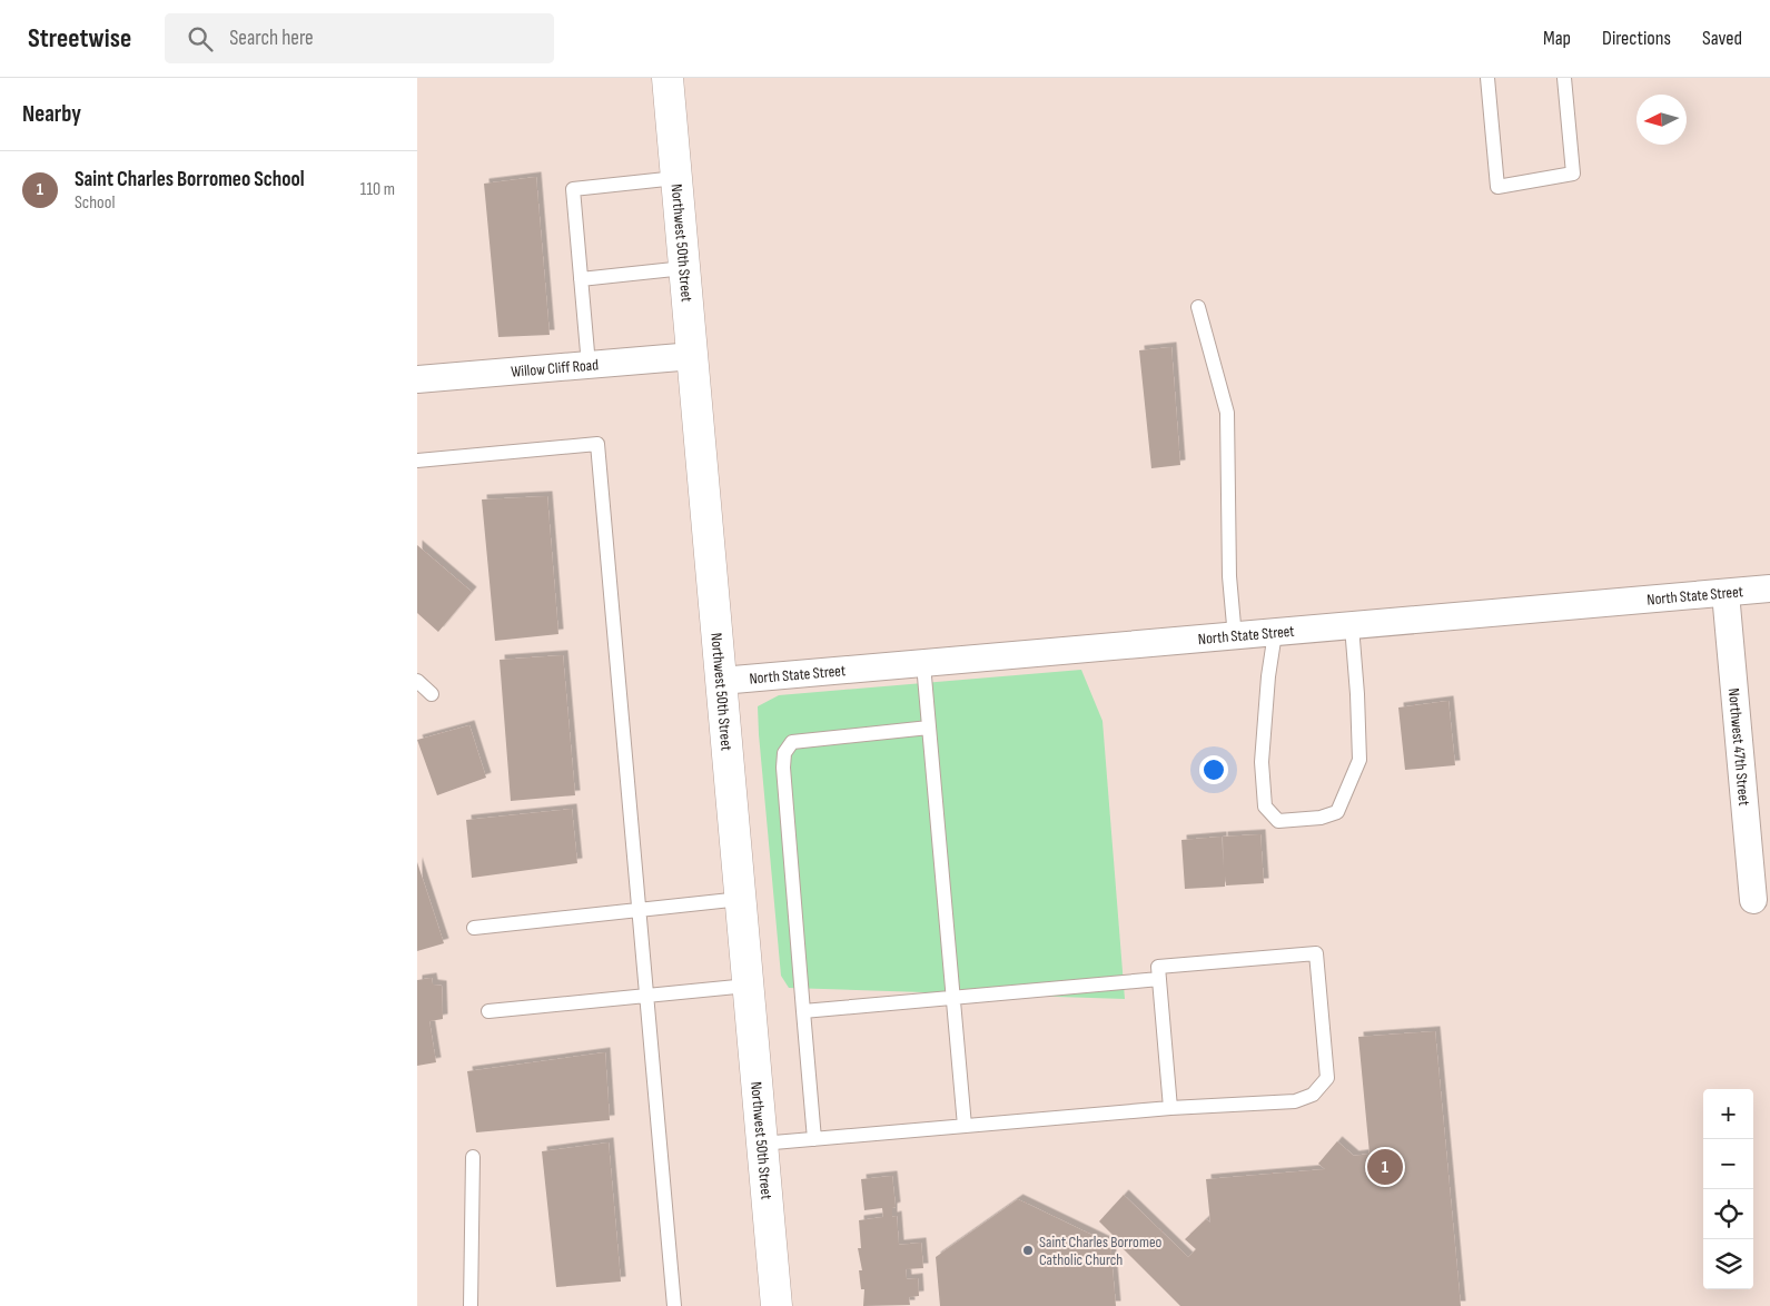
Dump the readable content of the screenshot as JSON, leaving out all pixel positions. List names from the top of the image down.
{
  "streets": {
    "main road": ["Northwest 50th Street"],
    "street": ["Willow Cliff Road", "North State Street", "Northwest 47th Street"]
  },
  "crossings": [
    ["Northwest 50th Street", "Willow Cliff Road"],
    ["Northwest 50th Street", "North State Street"],
    ["North State Street", "Northwest 47th Street"]
  ],
  "places": ["Saint Charles Borromeo Catholic Church"],
  "north": "left",
  "page": {
    "header": "Streetwise",
    "search": "Search here",
    "nav": ["Map", "Directions", "Saved"],
    "heading": "Nearby",
    "list": [
      {
        "mark": "1",
        "name": "Saint Charles Borromeo School",
        "note": "School",
        "value": "110 m"
      }
    ],
    "map_buttons": ["+", "−"],
    "pins": "1"
  }
}
